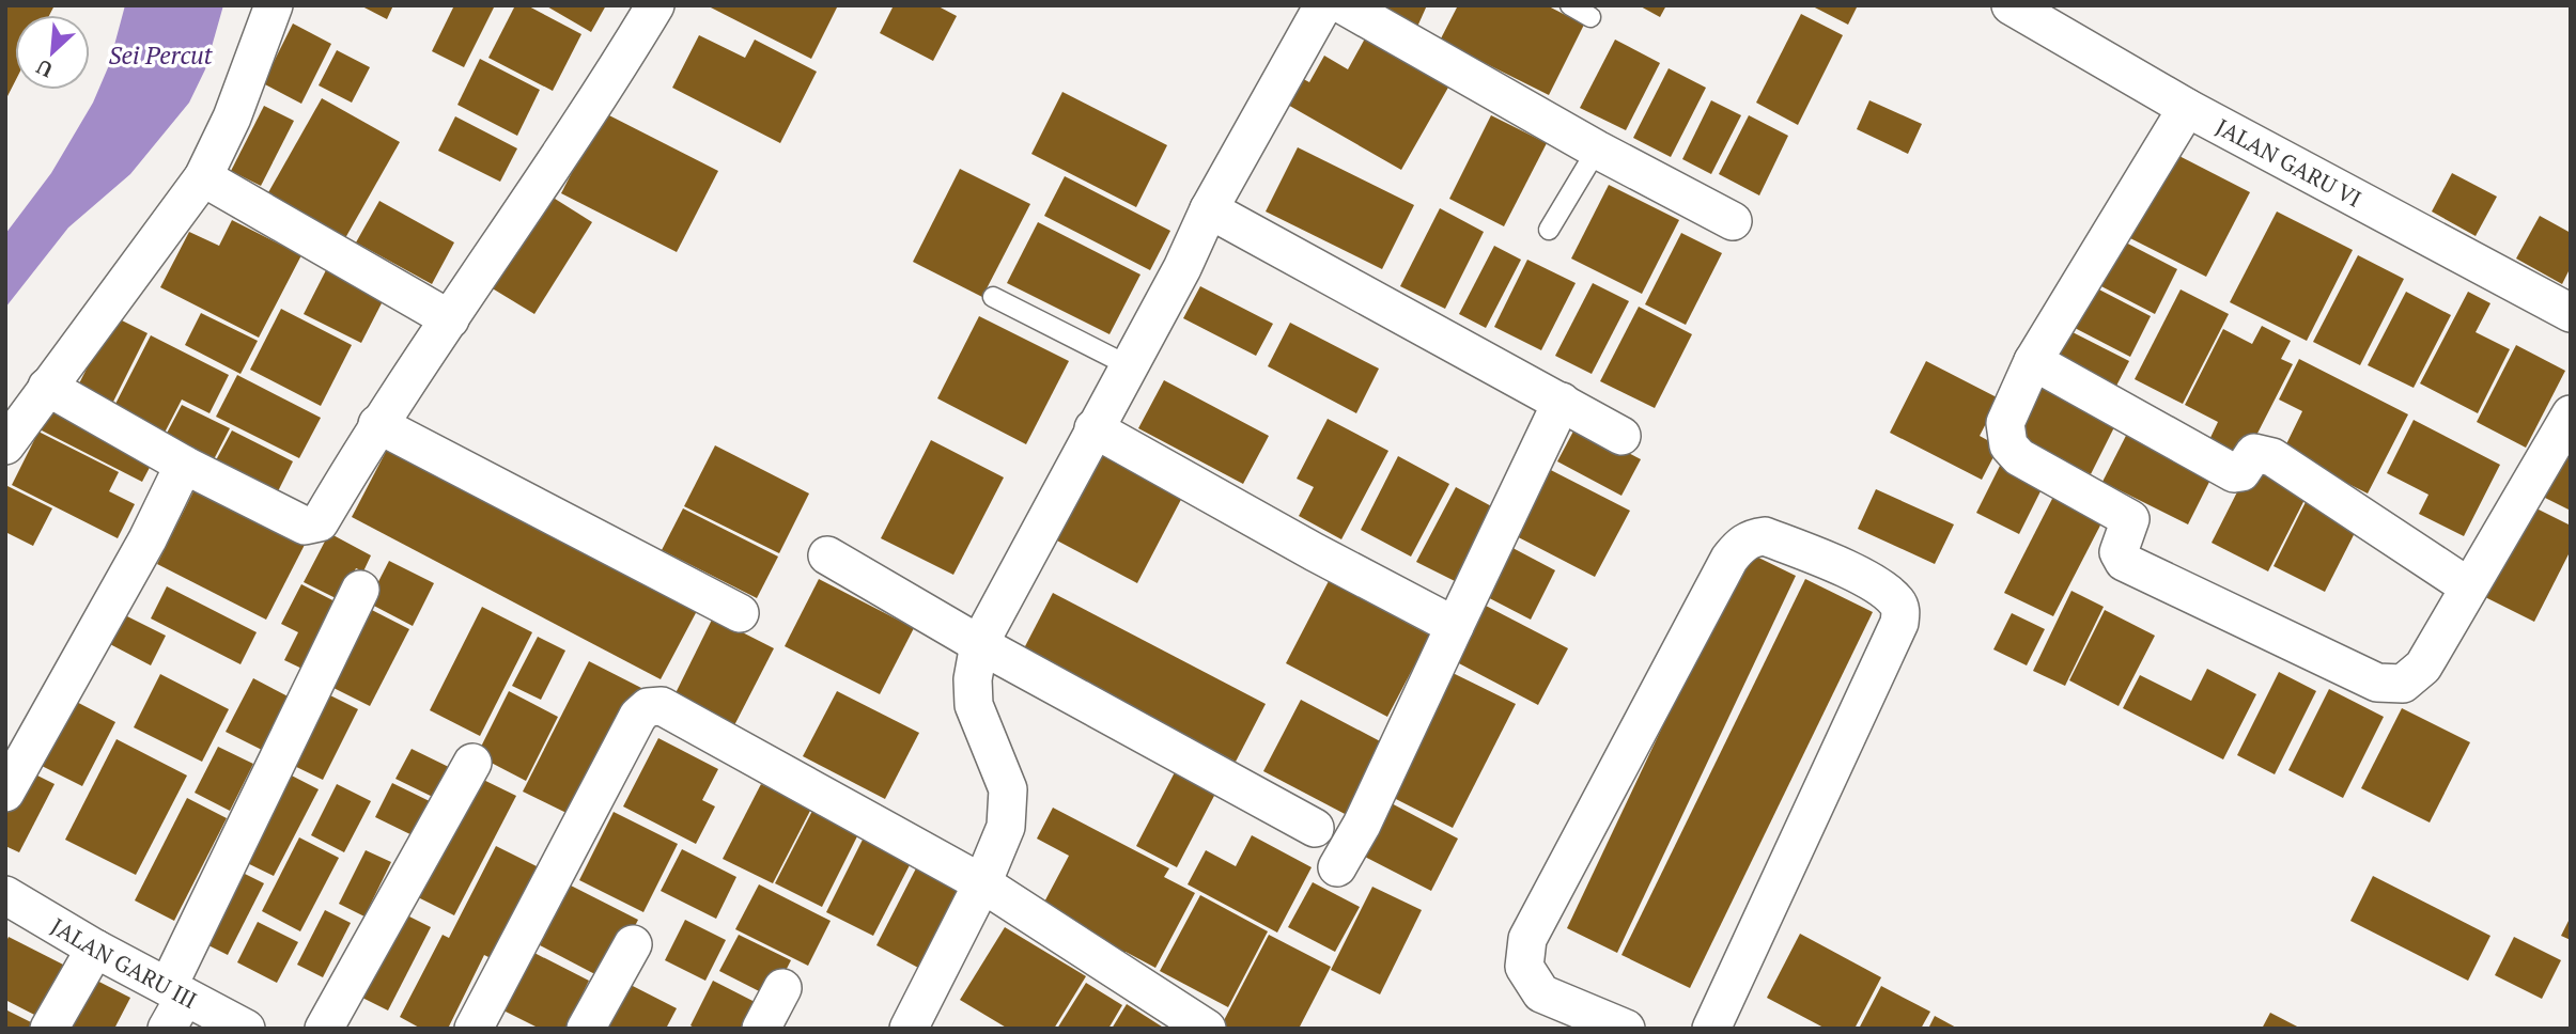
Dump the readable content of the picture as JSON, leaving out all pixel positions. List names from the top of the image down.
{
  "streets": {
    "street": ["JALAN GARU VI", "JALAN GARU III"]
  },
  "water": ["Sei Percut"],
  "north": "bottom left"
}
